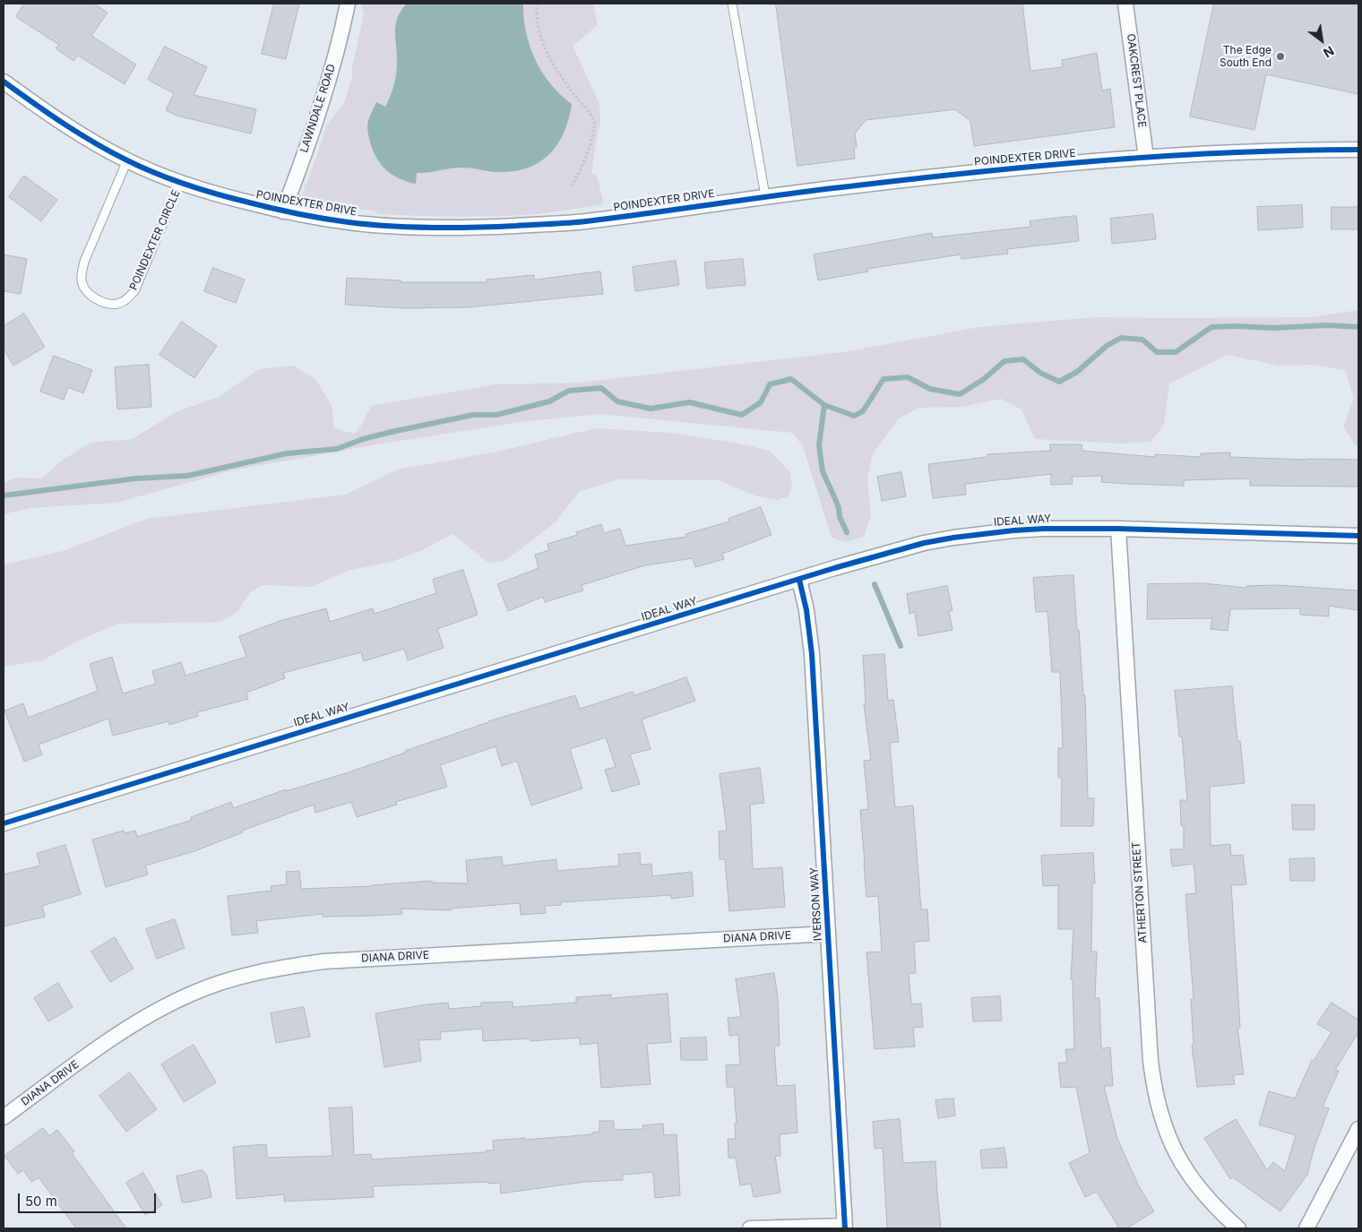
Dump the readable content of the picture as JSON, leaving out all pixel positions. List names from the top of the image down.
{
  "streets": {
    "street": [
      "OAKCREST PLACE",
      "LAWNDALE ROAD",
      "POINDEXTER DRIVE",
      "IDEAL WAY",
      "ATHERTON STREET",
      "IVERSON WAY",
      "DIANA DRIVE"
    ],
    "lane": ["POINDEXTER CIRCLE"]
  },
  "crossings": [
    ["OAKCREST PLACE", "POINDEXTER DRIVE"],
    ["LAWNDALE ROAD", "POINDEXTER DRIVE"],
    ["POINDEXTER DRIVE", "POINDEXTER CIRCLE"],
    ["IDEAL WAY", "ATHERTON STREET"],
    ["IDEAL WAY", "IVERSON WAY"],
    ["IVERSON WAY", "DIANA DRIVE"]
  ],
  "places": ["The Edge South End"],
  "scale_bar": "50 m",
  "north": "bottom right"
}
